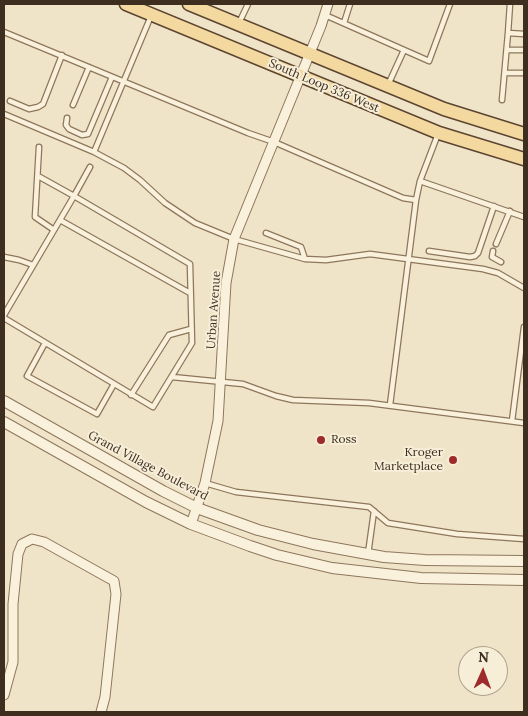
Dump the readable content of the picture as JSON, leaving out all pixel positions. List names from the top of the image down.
{
  "streets": {
    "main road": ["South Loop 336 West"],
    "street": ["Urban Avenue", "Grand Village Boulevard"]
  },
  "crossings": [
    ["South Loop 336 West", "Urban Avenue"],
    ["Urban Avenue", "Grand Village Boulevard"]
  ],
  "places": ["Ross", "Kroger Marketplace"],
  "north": "top"
}
